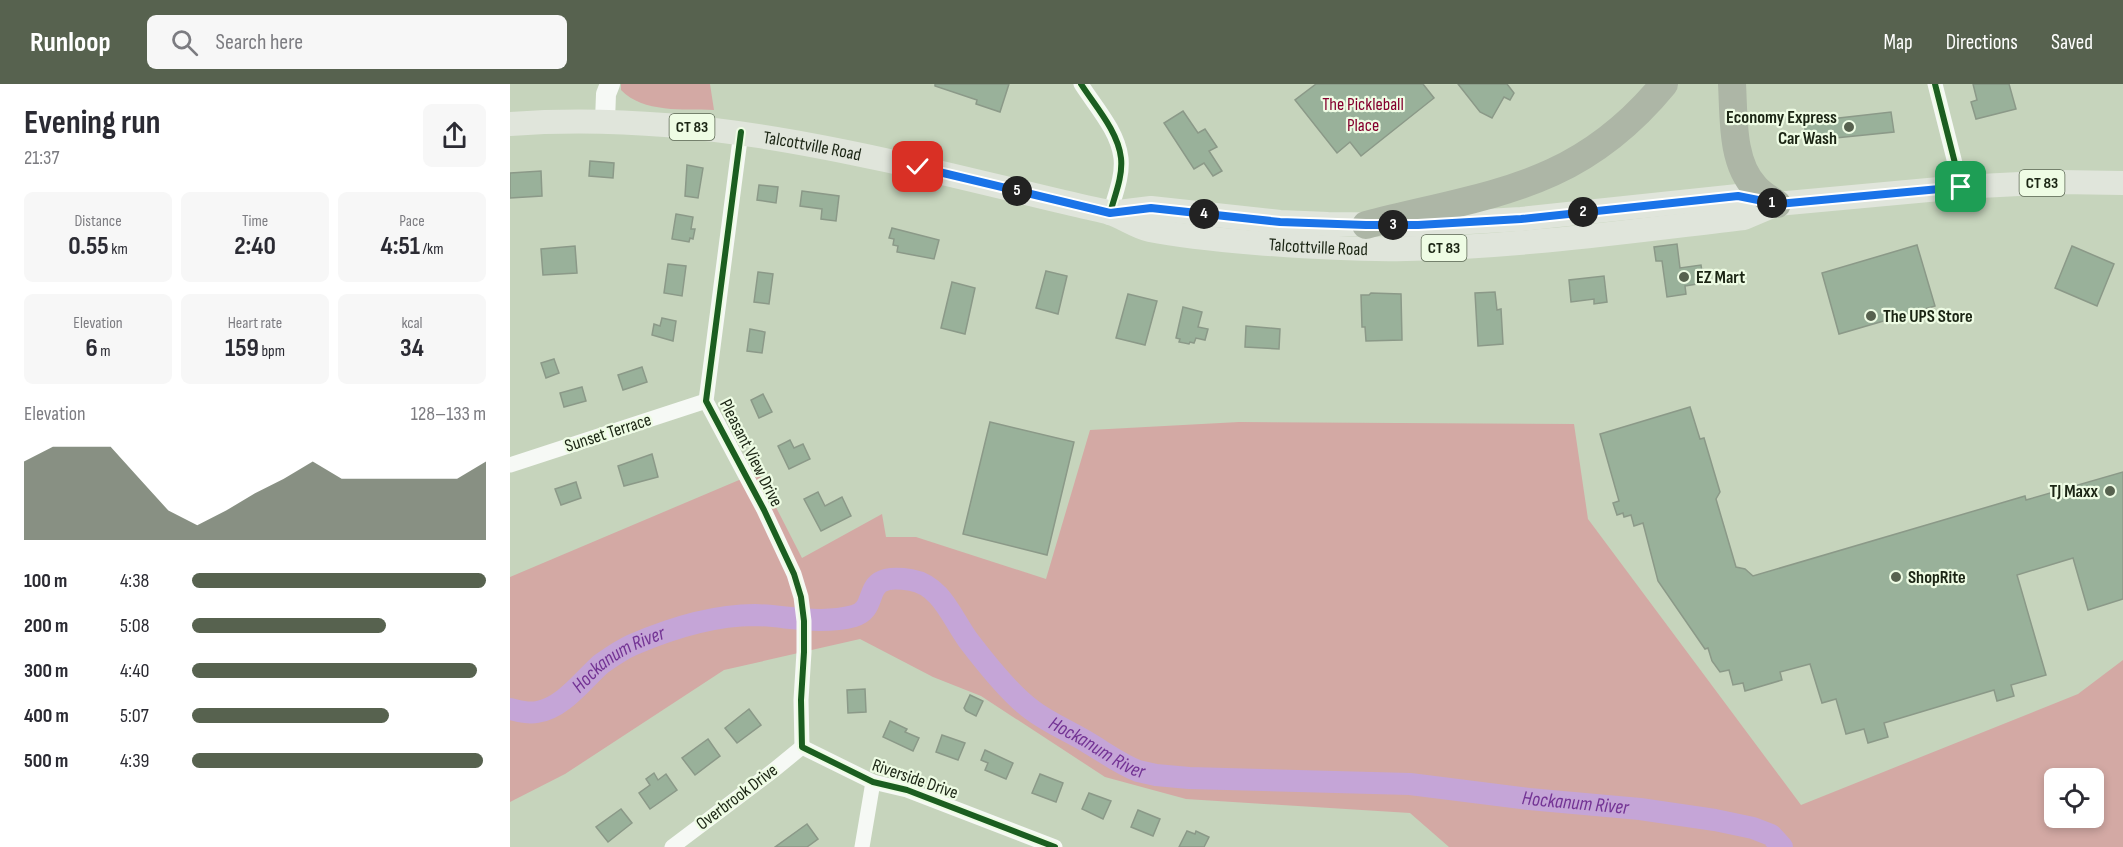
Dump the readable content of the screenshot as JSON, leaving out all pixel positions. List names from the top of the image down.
{
  "streets": {
    "main road": ["CT 83", "Talcottville Road"],
    "street": [
      "Sunset Terrace",
      "Pleasant View Drive",
      "Riverside Drive",
      "Overbrook Drive"
    ]
  },
  "crossings": [
    ["Talcottville Road", "Pleasant View Drive"],
    ["Sunset Terrace", "Pleasant View Drive"],
    ["Pleasant View Drive", "Riverside Drive"],
    ["Pleasant View Drive", "Overbrook Drive"],
    ["Riverside Drive", "Overbrook Drive"]
  ],
  "water": ["Hockanum River"],
  "parks": ["The Pickleball Place"],
  "places": [
    "Economy Express Car Wash",
    "EZ Mart",
    "The UPS Store",
    "TJ Maxx",
    "ShopRite"
  ],
  "page": {
    "header": "Runloop",
    "search": "Search here",
    "nav": ["Map", "Directions", "Saved"],
    "heading": ["Evening run", "21:37"],
    "pins": [
      "5",
      "1",
      "2",
      "4",
      "3"
    ],
    "stats": [
      ["Distance", "0.55 km"],
      ["Time", "2:40"],
      ["Pace", "4:51 /km"],
      ["Elevation", "6 m"],
      ["Heart rate", "159 bpm"],
      ["kcal", "34"]
    ],
    "chart": ["Elevation", "128–133 m"],
    "list": [
      {
        "name": "100 m",
        "note": "4:38"
      },
      {
        "name": "200 m",
        "note": "5:08"
      },
      {
        "name": "300 m",
        "note": "4:40"
      },
      {
        "name": "400 m",
        "note": "5:07"
      },
      {
        "name": "500 m",
        "note": "4:39"
      }
    ]
  }
}
